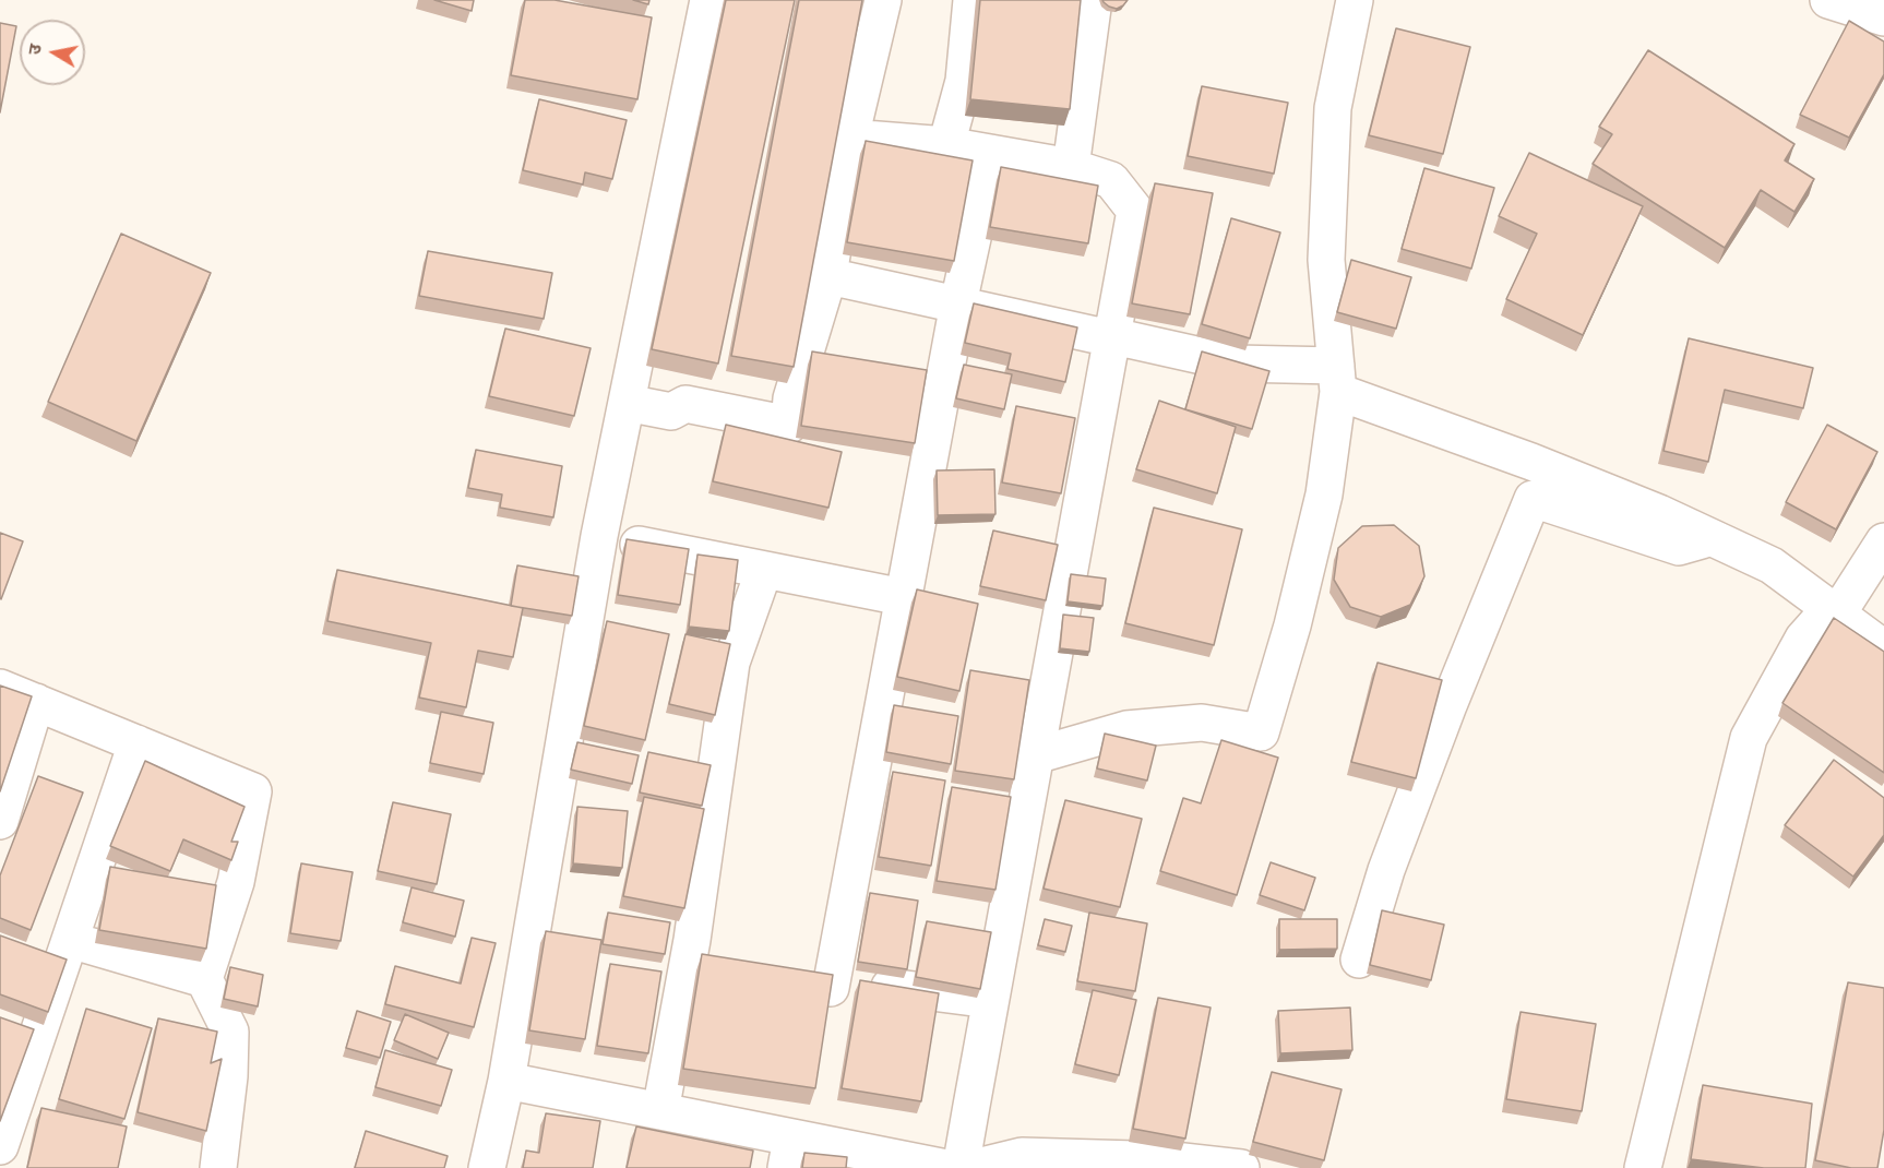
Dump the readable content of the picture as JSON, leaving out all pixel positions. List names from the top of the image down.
{
  "north": "left"
}
